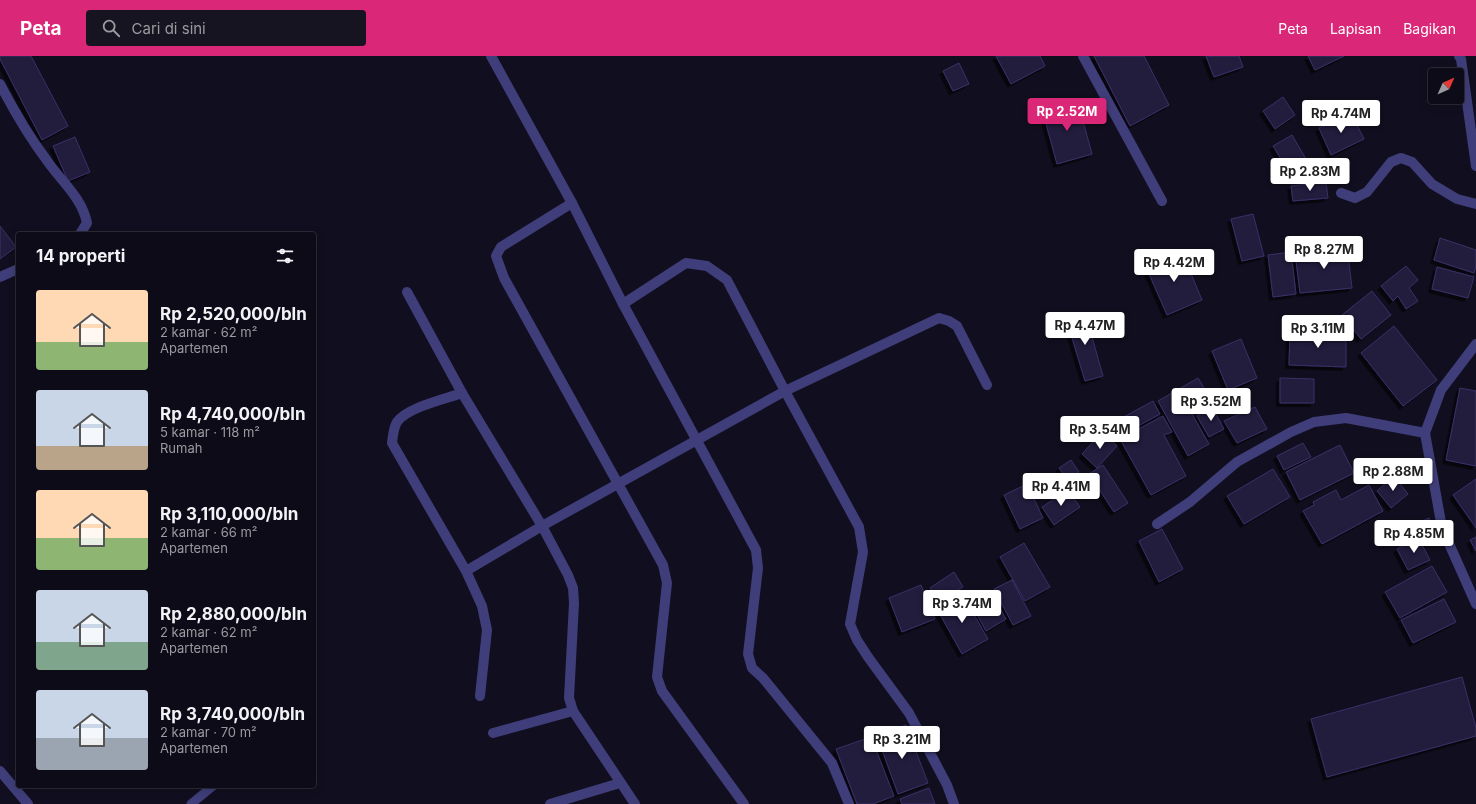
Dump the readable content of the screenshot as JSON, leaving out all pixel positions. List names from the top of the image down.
{
  "north": "top right",
  "page": {
    "header": "Peta",
    "search": "Cari di sini",
    "nav": ["Peta", "Lapisan", "Bagikan"],
    "price": [
      "Rp 2.52M",
      "Rp 4.74M",
      "Rp 2.83M",
      "Rp 8.27M",
      "Rp 4.42M",
      "Rp 4.47M",
      "Rp 3.11M",
      "Rp 3.52M",
      "Rp 3.54M",
      "Rp 2.88M",
      "Rp 4.41M",
      "Rp 4.85M",
      "Rp 3.74M",
      "Rp 3.21M"
    ],
    "heading": "14 properti",
    "list": [
      {
        "name": "Rp 2,520,000/bln",
        "note": "2 kamar · 62 m² · Apartemen"
      },
      {
        "name": "Rp 4,740,000/bln",
        "note": "5 kamar · 118 m² · Rumah"
      },
      {
        "name": "Rp 3,110,000/bln",
        "note": "2 kamar · 66 m² · Apartemen"
      },
      {
        "name": "Rp 2,880,000/bln",
        "note": "2 kamar · 62 m² · Apartemen"
      },
      {
        "name": "Rp 3,740,000/bln",
        "note": "2 kamar · 70 m² · Apartemen"
      }
    ]
  }
}
